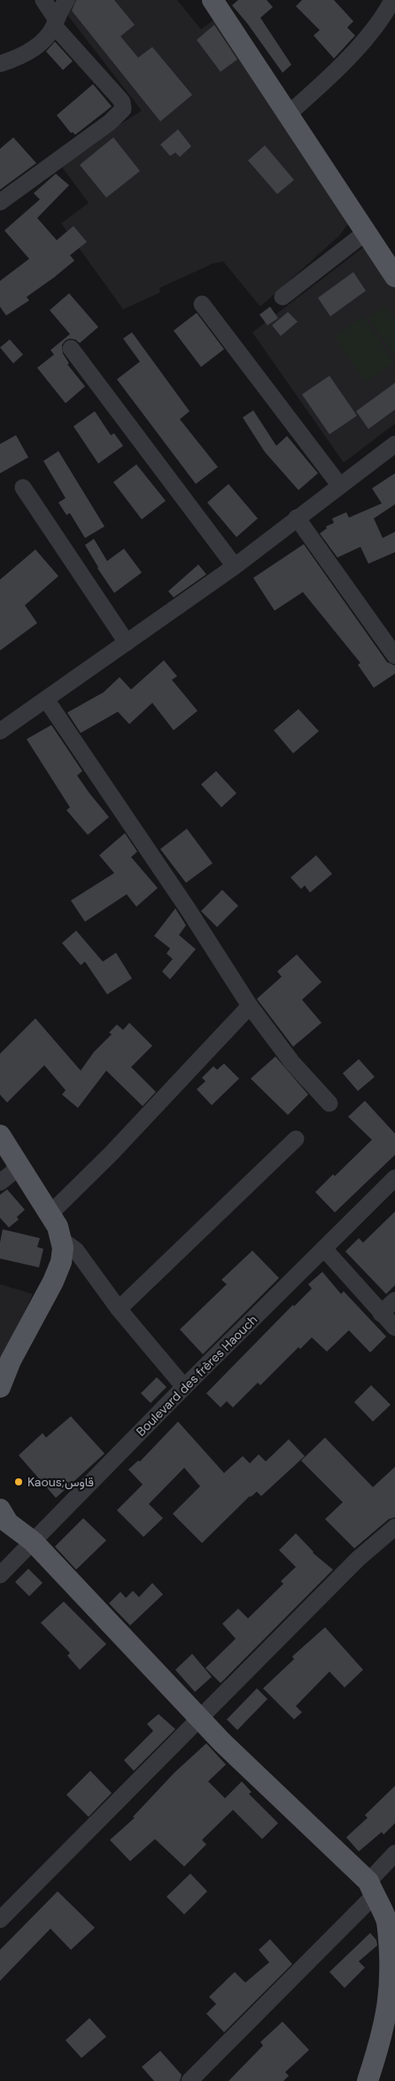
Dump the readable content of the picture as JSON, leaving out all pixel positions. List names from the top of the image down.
{
  "streets": {
    "street": ["Boulevard des frères Haouch"]
  },
  "places": ["Kaous;قاوس"]
}
